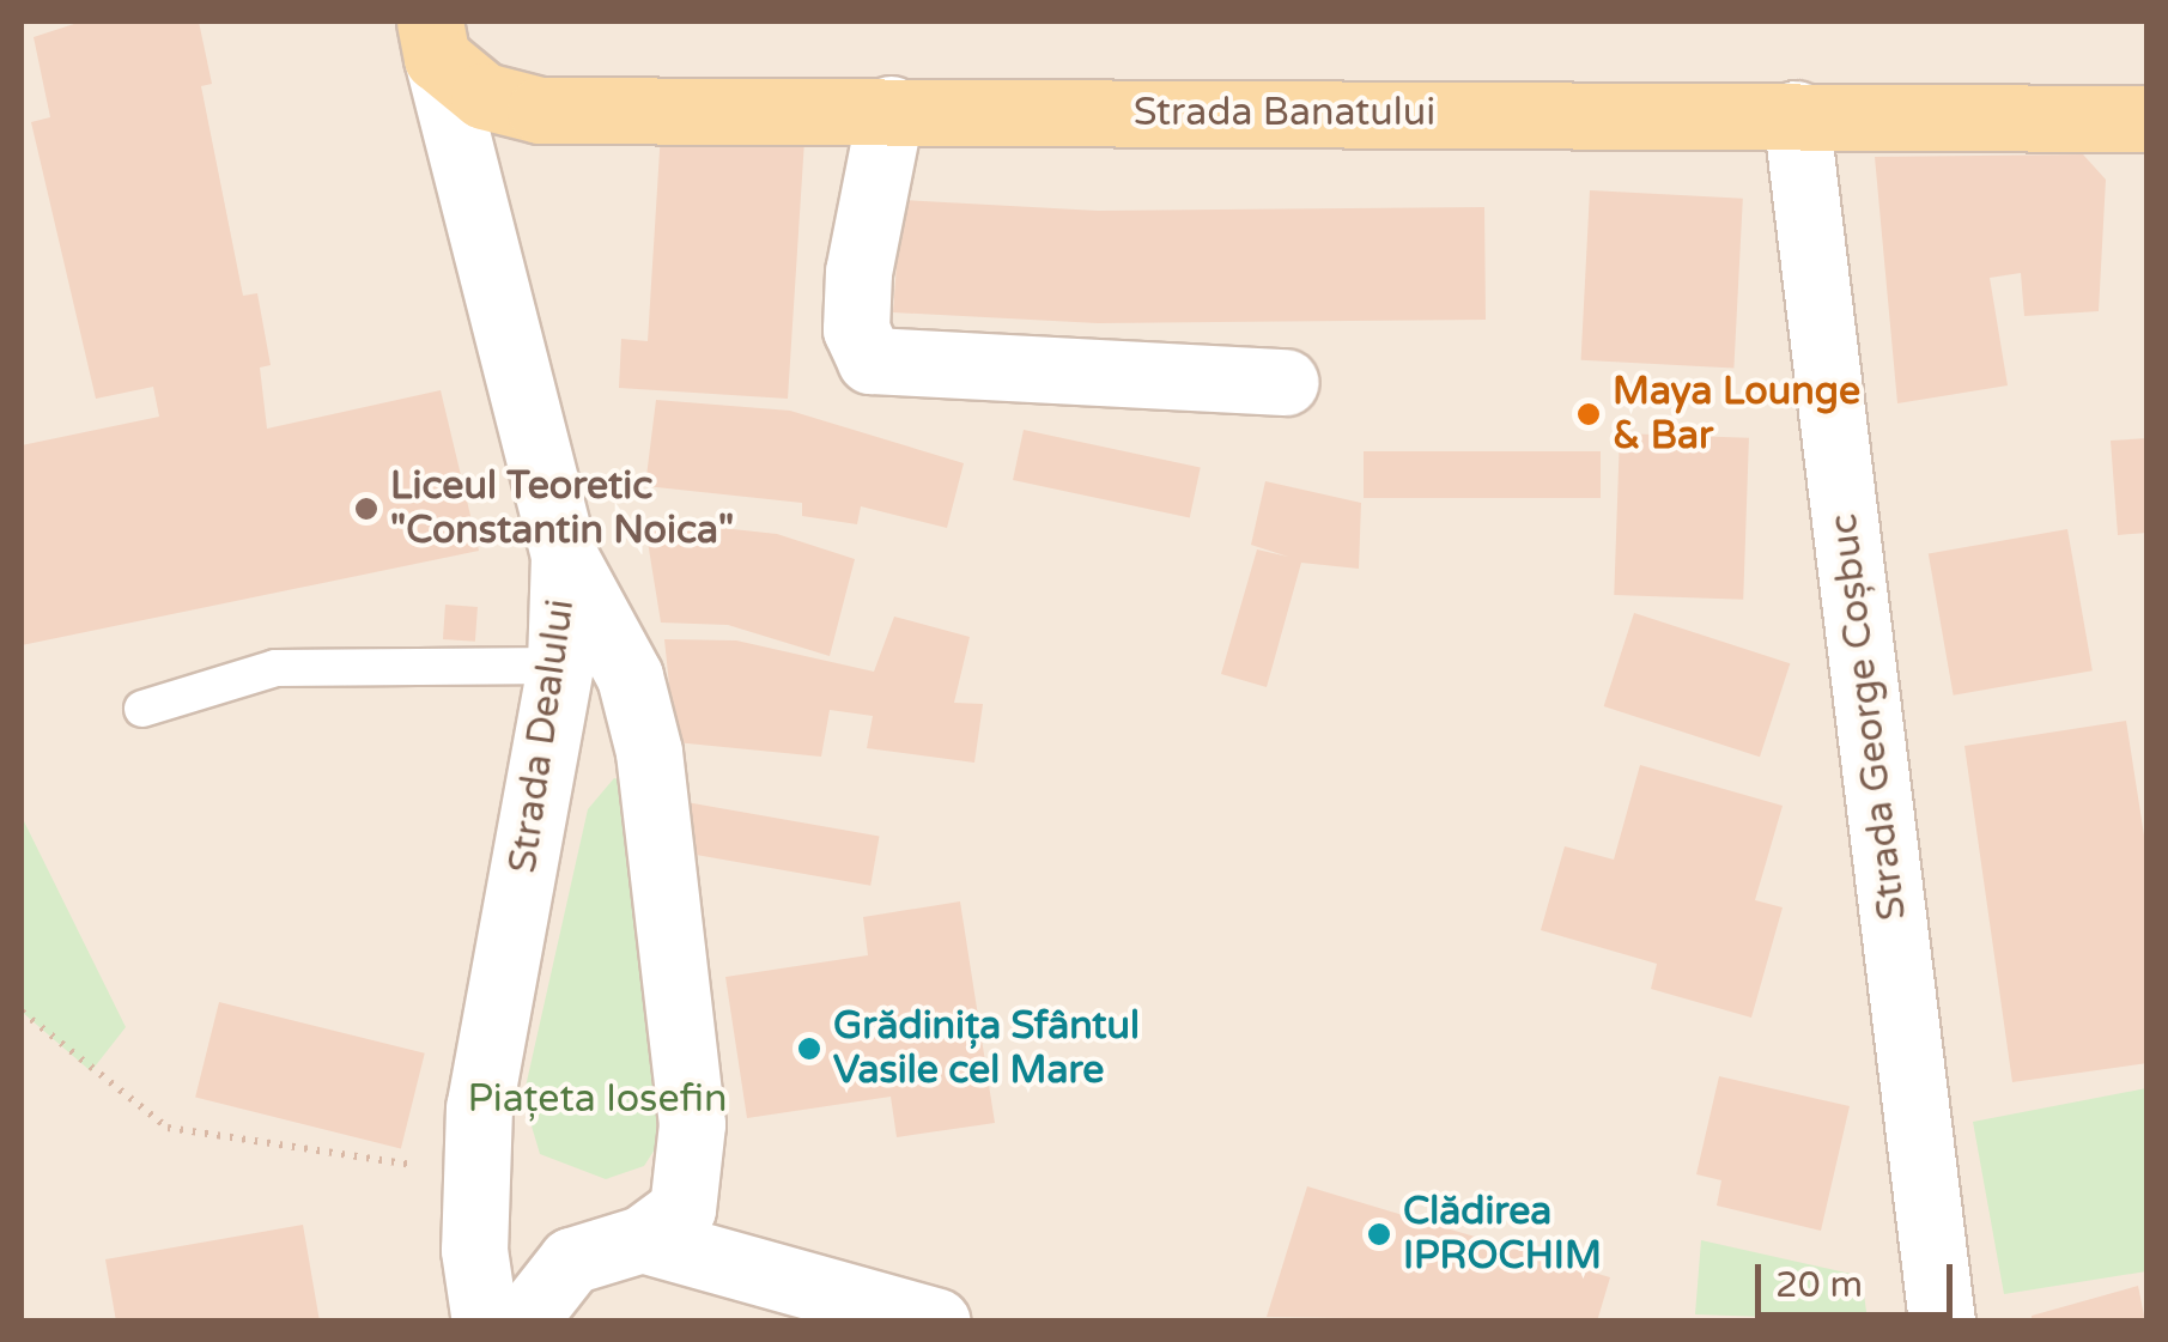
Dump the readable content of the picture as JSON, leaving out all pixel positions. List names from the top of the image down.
{
  "streets": {
    "main road": ["Strada Banatului"],
    "street": ["Strada George Coșbuc", "Strada Dealului"]
  },
  "crossings": [
    ["Strada Banatului", "Strada George Coșbuc"],
    ["Strada Banatului", "Strada Dealului"]
  ],
  "parks": ["Piațeta Iosefin"],
  "places": [
    "Maya Lounge & Bar",
    "Liceul Teoretic \"Constantin Noica\"",
    "Grădinița Sfântul Vasile cel Mare",
    "Clădirea IPROCHIM"
  ],
  "scale_bar": "20 m"
}
